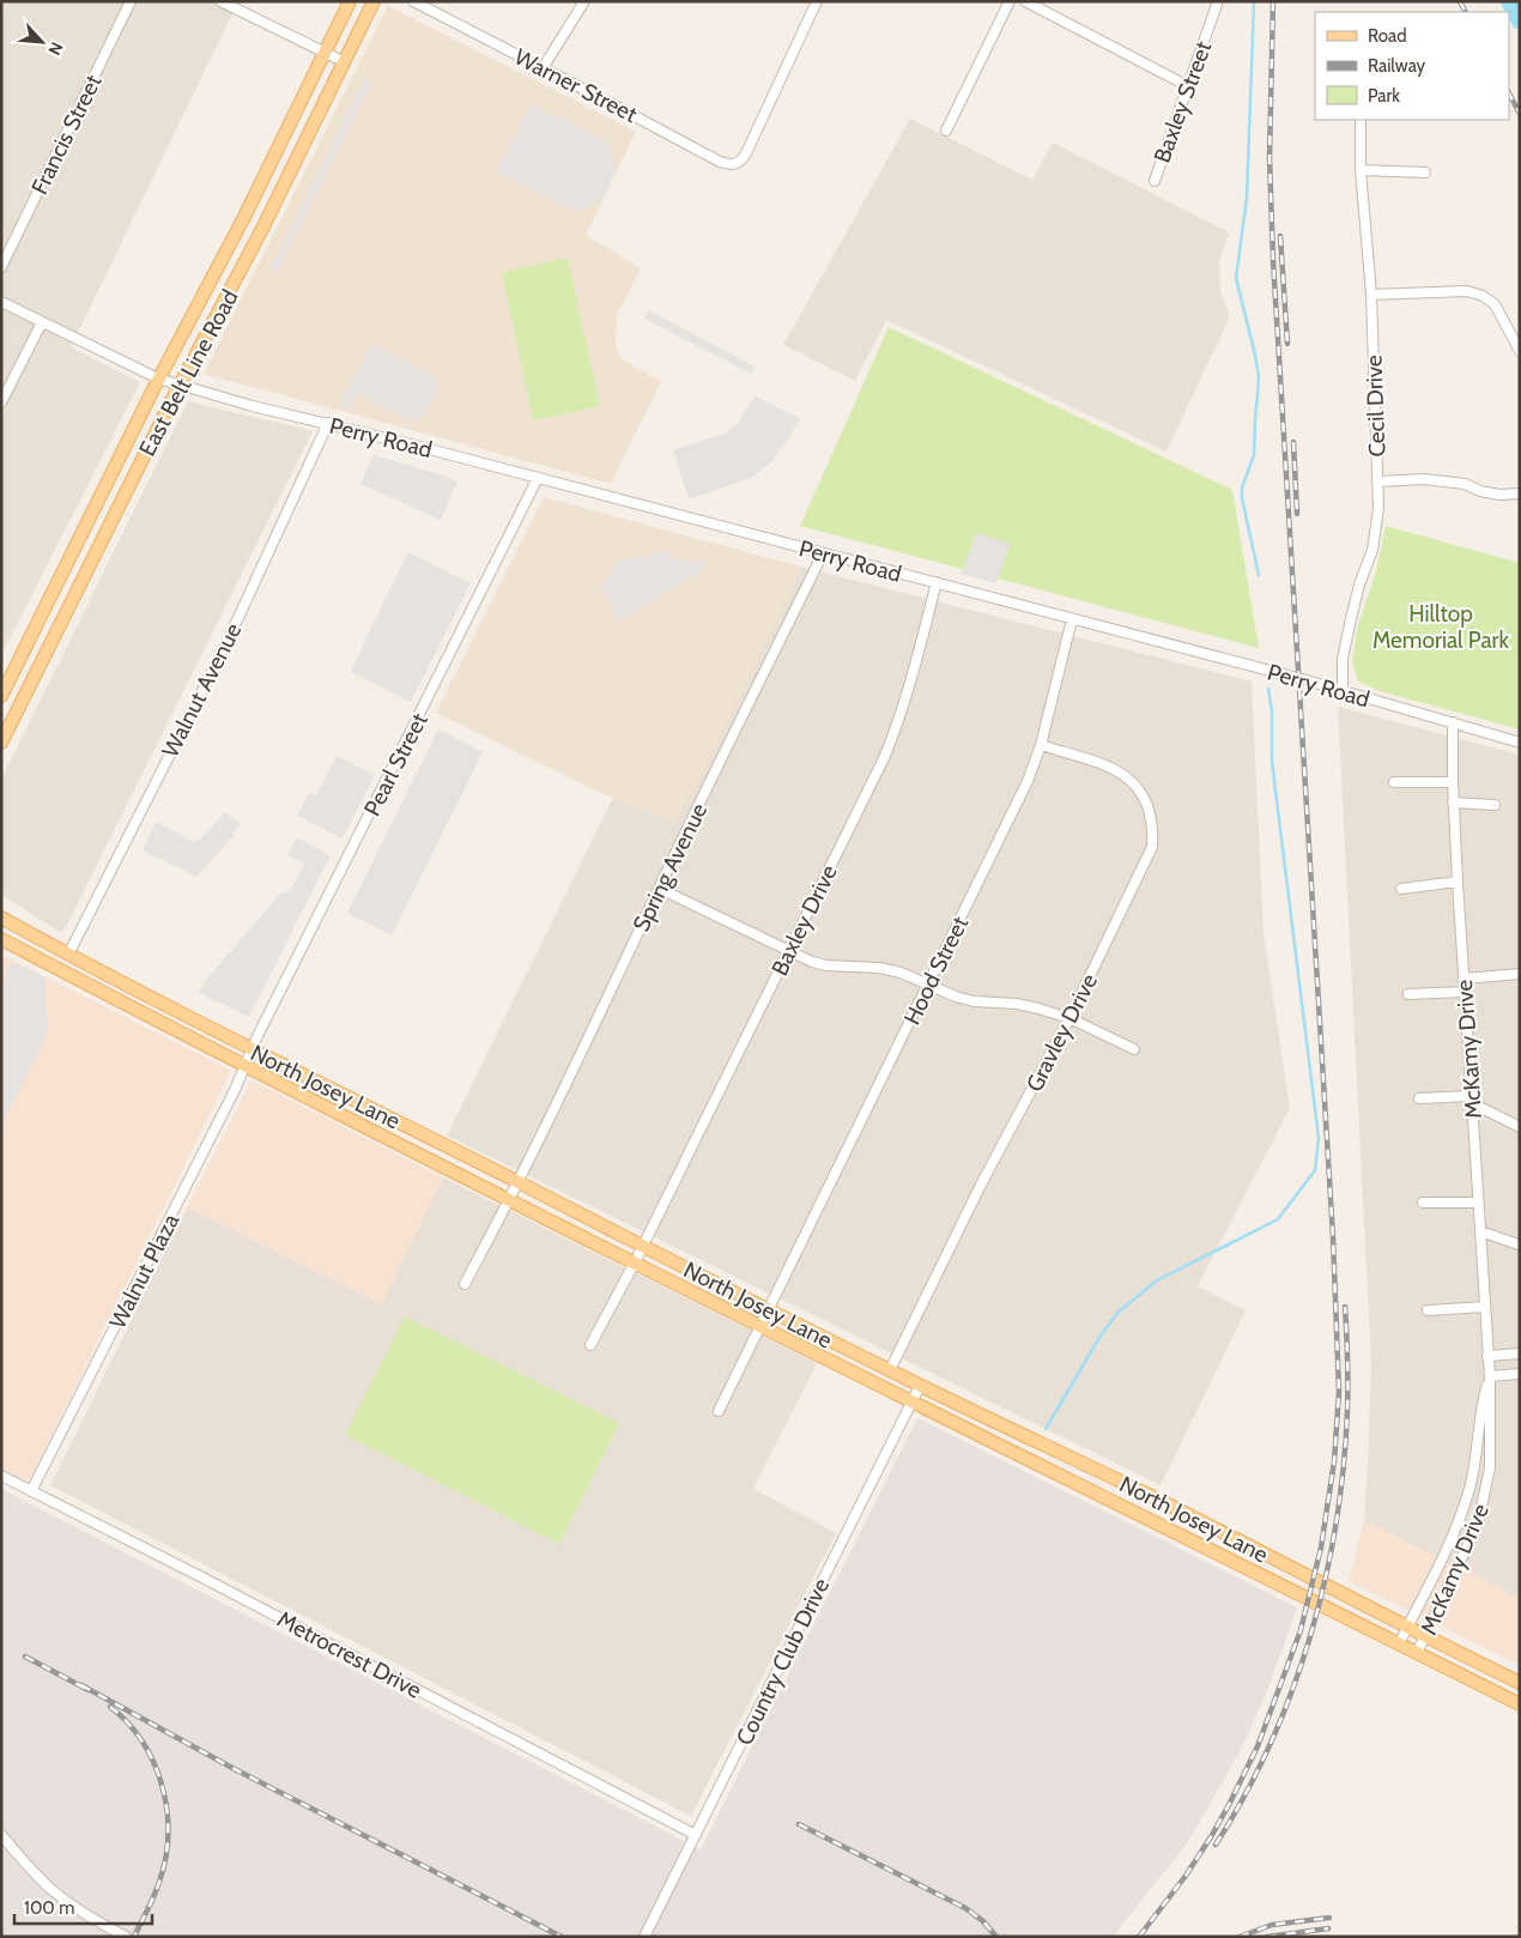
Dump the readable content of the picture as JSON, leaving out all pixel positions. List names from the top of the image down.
{
  "streets": {
    "main road": ["East Belt Line Road", "North Josey Lane"],
    "street": [
      "Warner Street",
      "Baxley Street",
      "Francis Street",
      "Cecil Drive",
      "Perry Road",
      "Walnut Avenue",
      "Pearl Street",
      "Spring Avenue",
      "Baxley Drive",
      "Hood Street",
      "Gravley Drive",
      "McKamy Drive",
      "Walnut Plaza",
      "Metrocrest Drive",
      "Country Club Drive"
    ]
  },
  "crossings": [
    ["East Belt Line Road", "Perry Road"],
    ["Cecil Drive", "Perry Road"],
    ["Perry Road", "Walnut Avenue"],
    ["Perry Road", "Pearl Street"],
    ["Perry Road", "Spring Avenue"],
    ["Perry Road", "Baxley Drive"],
    ["Perry Road", "Hood Street"],
    ["Perry Road", "McKamy Drive"],
    ["Walnut Avenue", "North Josey Lane"],
    ["Pearl Street", "North Josey Lane"],
    ["Pearl Street", "Walnut Plaza"],
    ["Spring Avenue", "North Josey Lane"],
    ["Baxley Drive", "North Josey Lane"],
    ["Hood Street", "Gravley Drive"],
    ["Hood Street", "North Josey Lane"],
    ["Gravley Drive", "North Josey Lane"],
    ["McKamy Drive", "North Josey Lane"],
    ["North Josey Lane", "Walnut Plaza"],
    ["North Josey Lane", "Country Club Drive"],
    ["Walnut Plaza", "Metrocrest Drive"],
    ["Metrocrest Drive", "Country Club Drive"]
  ],
  "parks": ["Hilltop Memorial Park"],
  "legend": ["Road", "Railway", "Park"],
  "scale_bar": "100 m",
  "north": "bottom right"
}
